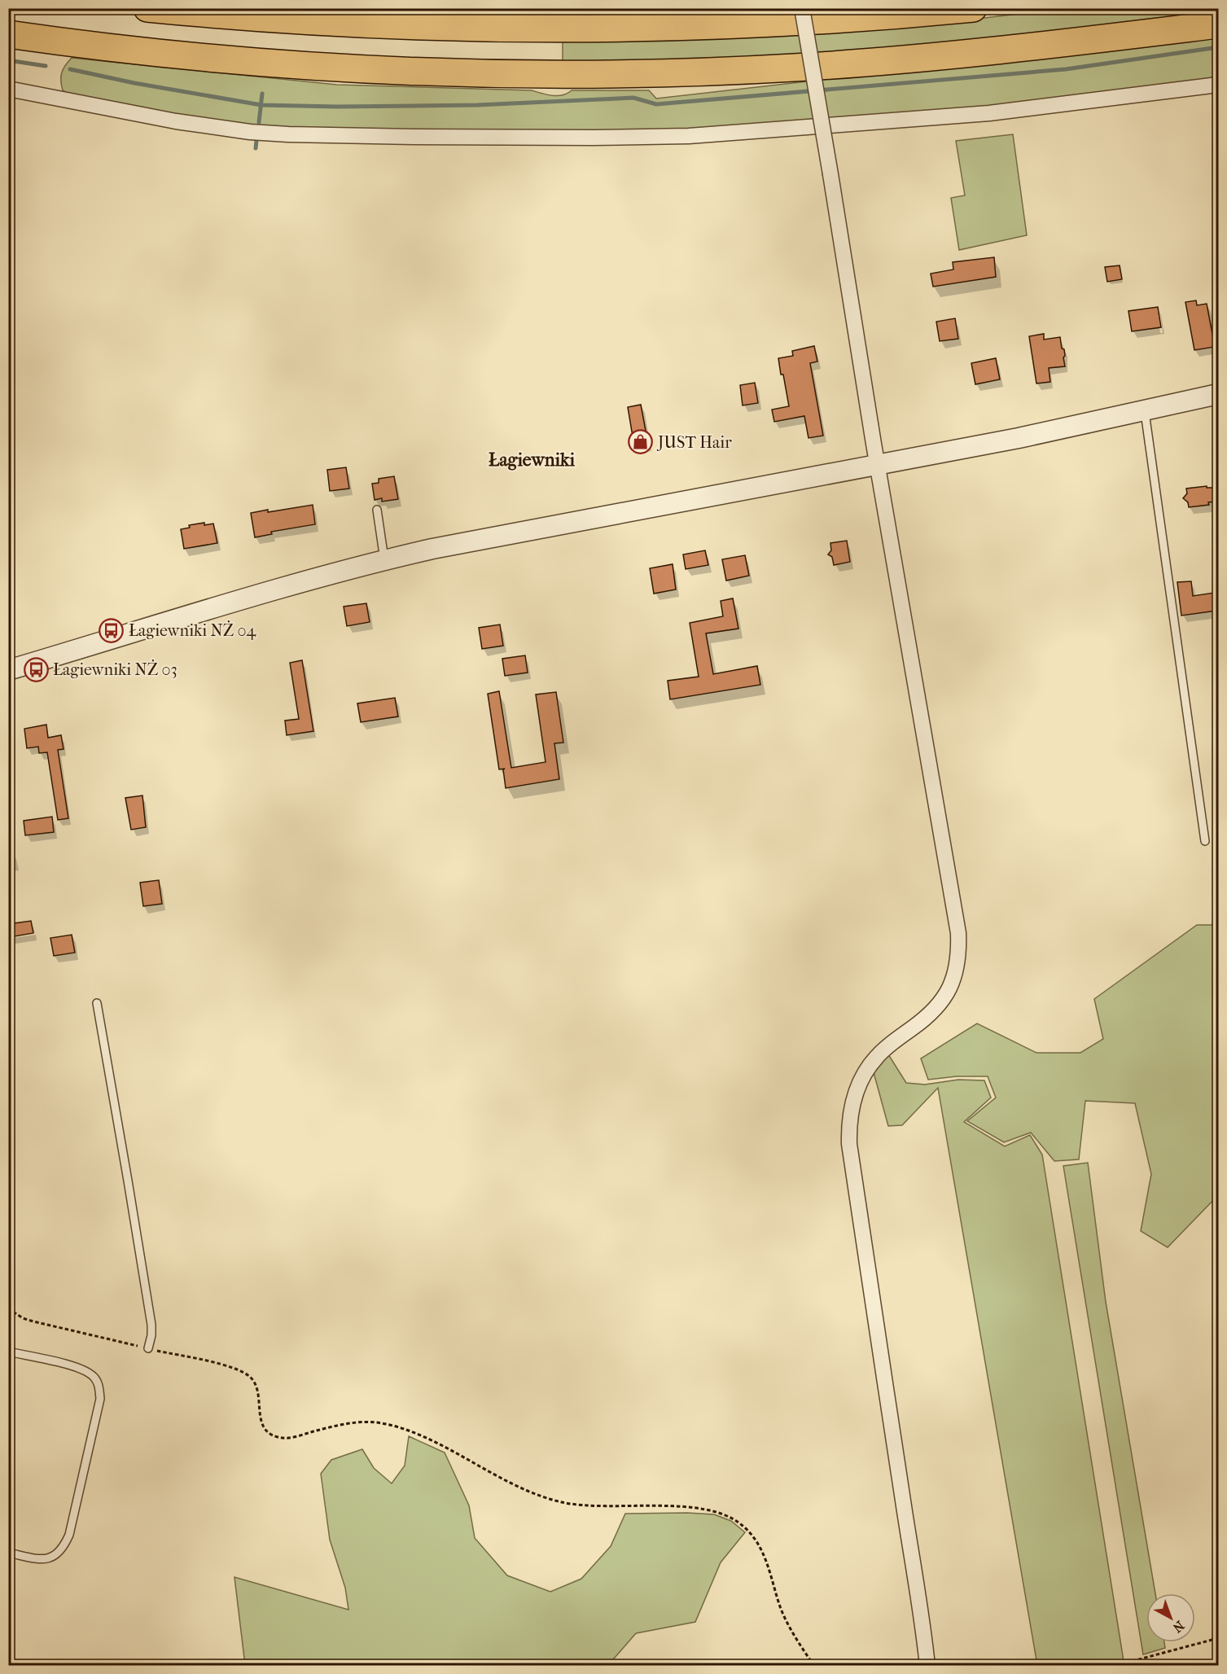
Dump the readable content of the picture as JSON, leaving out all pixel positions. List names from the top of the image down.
{
  "districts": ["Łagiewniki"],
  "places": {
    "shop": ["JUST Hair"],
    "bus stop": ["Łagiewniki NŻ 04", "Łagiewniki NŻ 03"]
  },
  "north": "bottom right"
}
